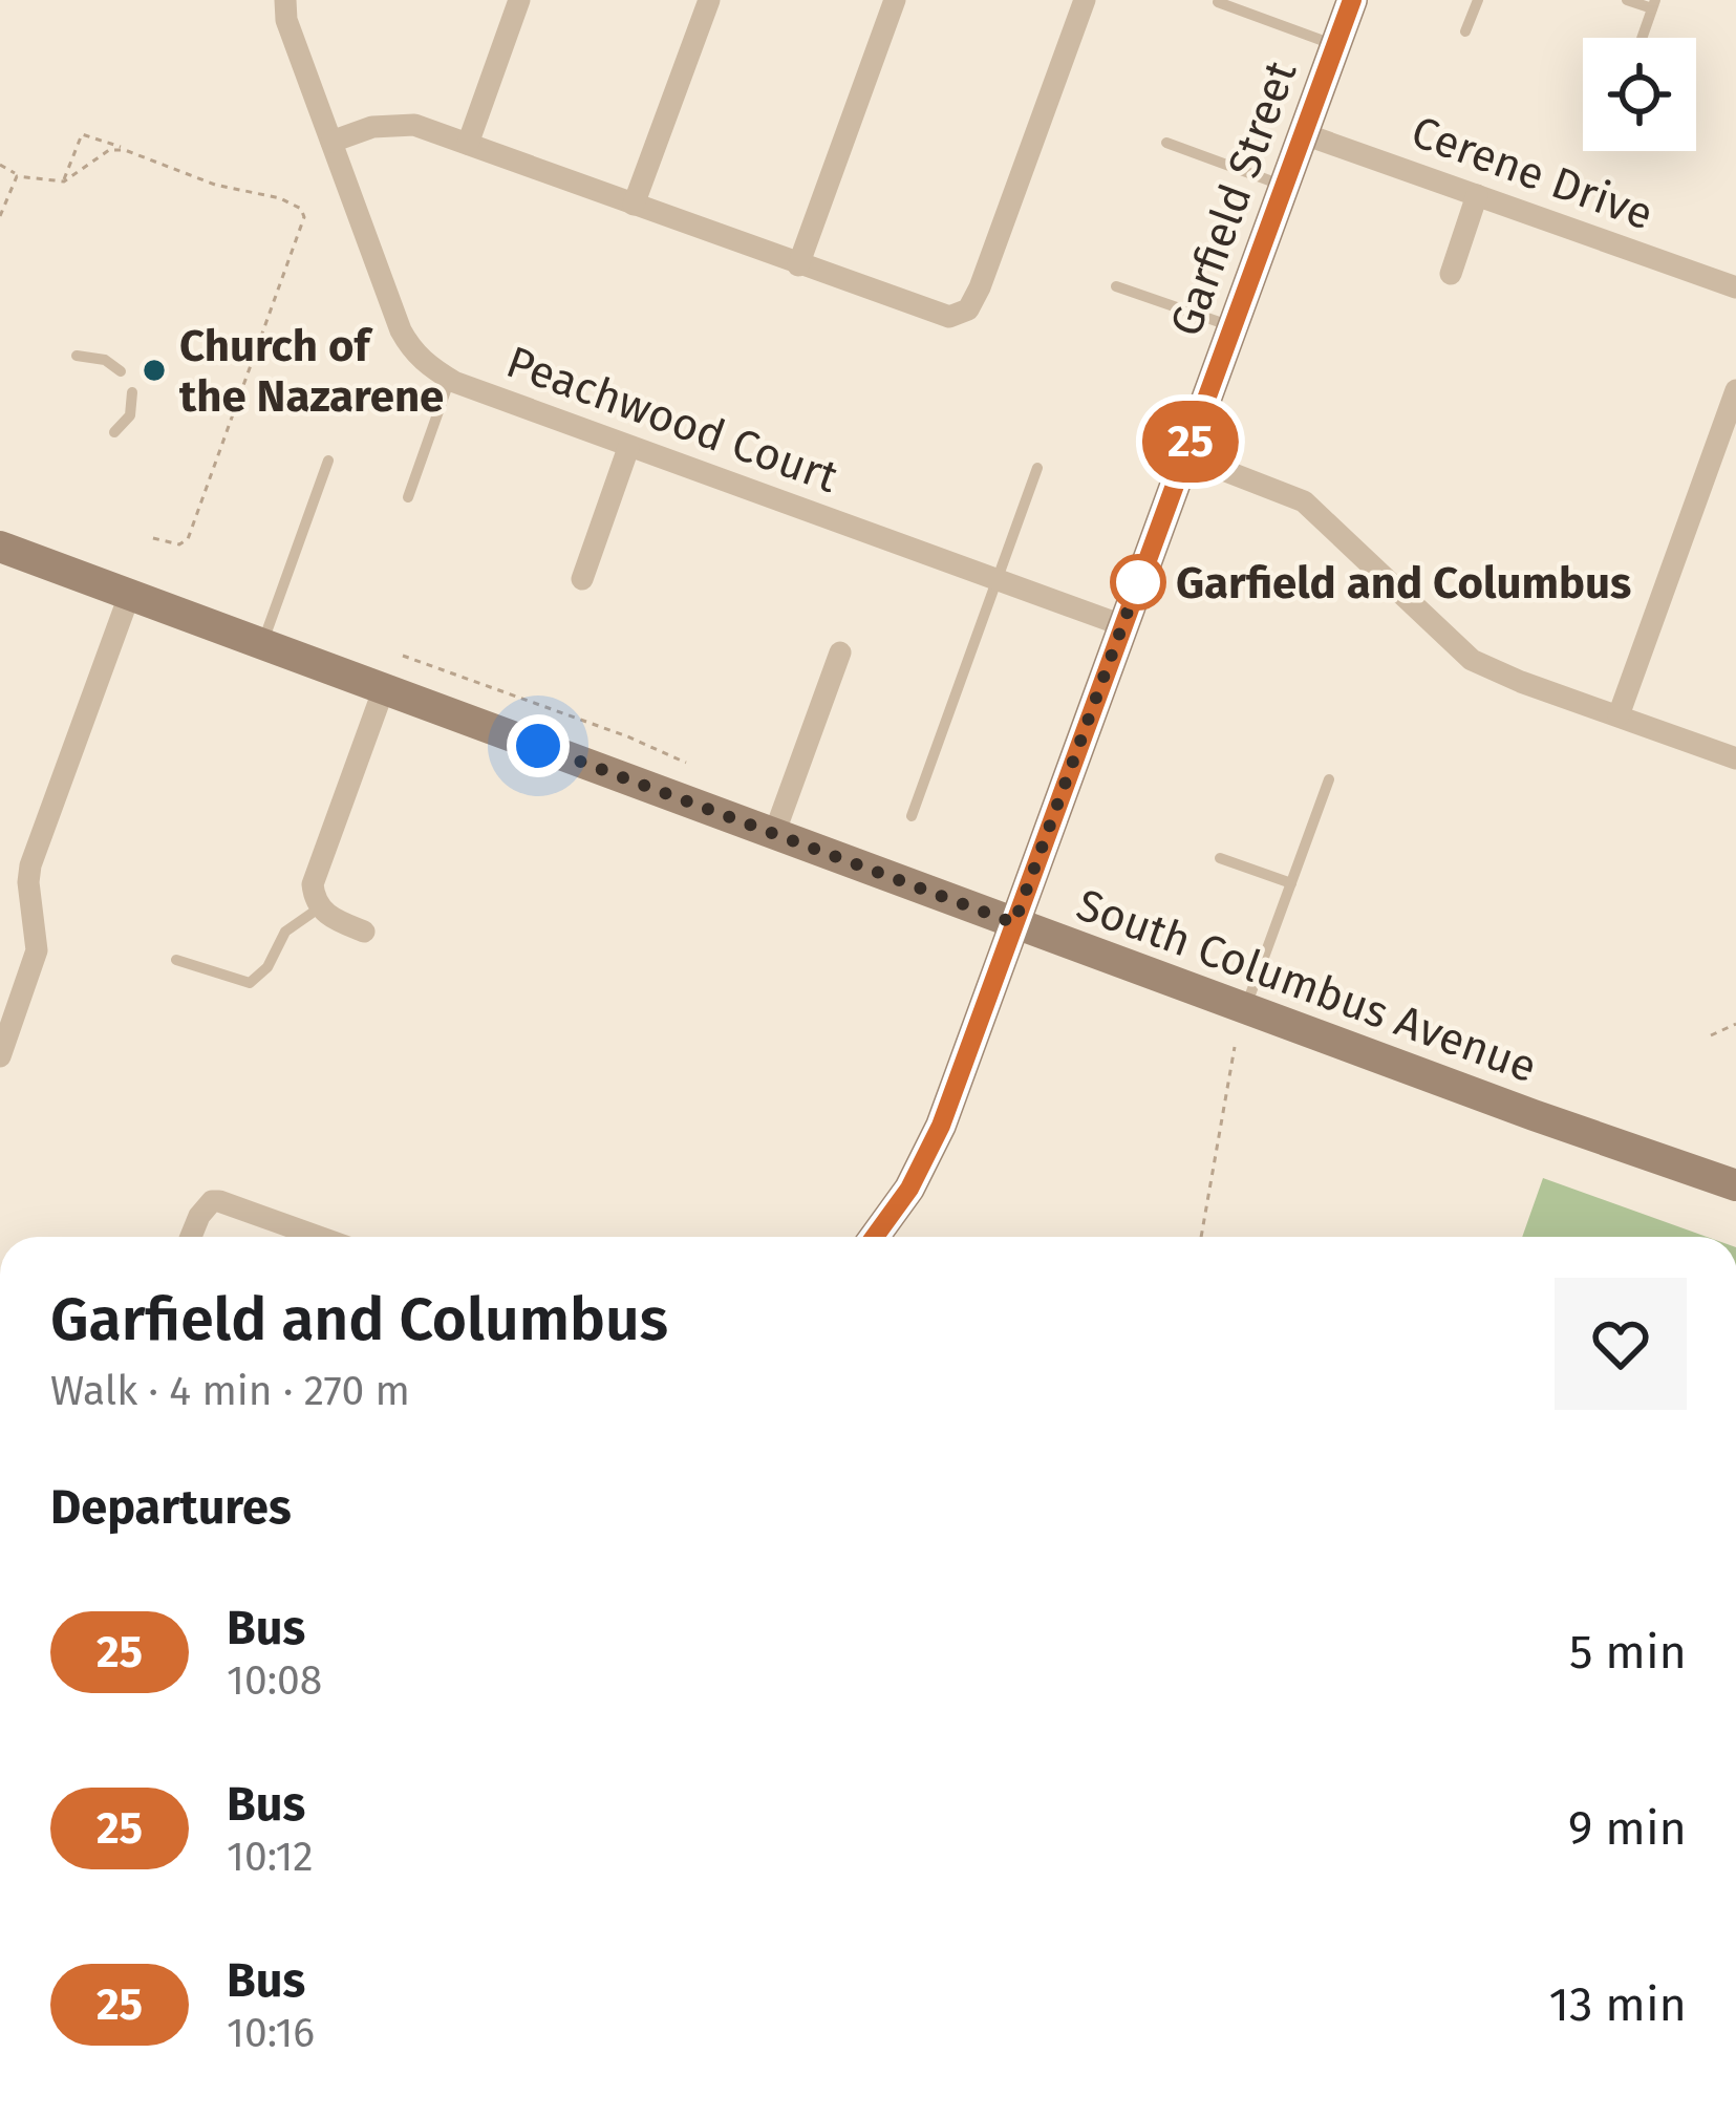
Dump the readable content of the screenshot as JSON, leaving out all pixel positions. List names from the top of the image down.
{
  "streets": {
    "main road": ["Garfield Street", "South Columbus Avenue"],
    "street": ["Cerene Drive", "Peachwood Court"]
  },
  "crossings": [
    ["Cerene Drive", "Garfield Street"],
    ["Garfield Street", "Peachwood Court"],
    ["Garfield Street", "South Columbus Avenue"]
  ],
  "places": ["Church of the Nazarene", "Garfield and Columbus"],
  "lines": ["bus line 25"],
  "page": {
    "on_map": "25",
    "heading": [
      ["Garfield and Columbus", "Walk · 4 min · 270 m"],
      "Departures"
    ],
    "list": [
      {
        "mark": "25",
        "name": "Bus",
        "note": "10:08",
        "value": "5 min"
      },
      {
        "mark": "25",
        "name": "Bus",
        "note": "10:12",
        "value": "9 min"
      },
      {
        "mark": "25",
        "name": "Bus",
        "note": "10:16",
        "value": "13 min"
      }
    ]
  }
}
